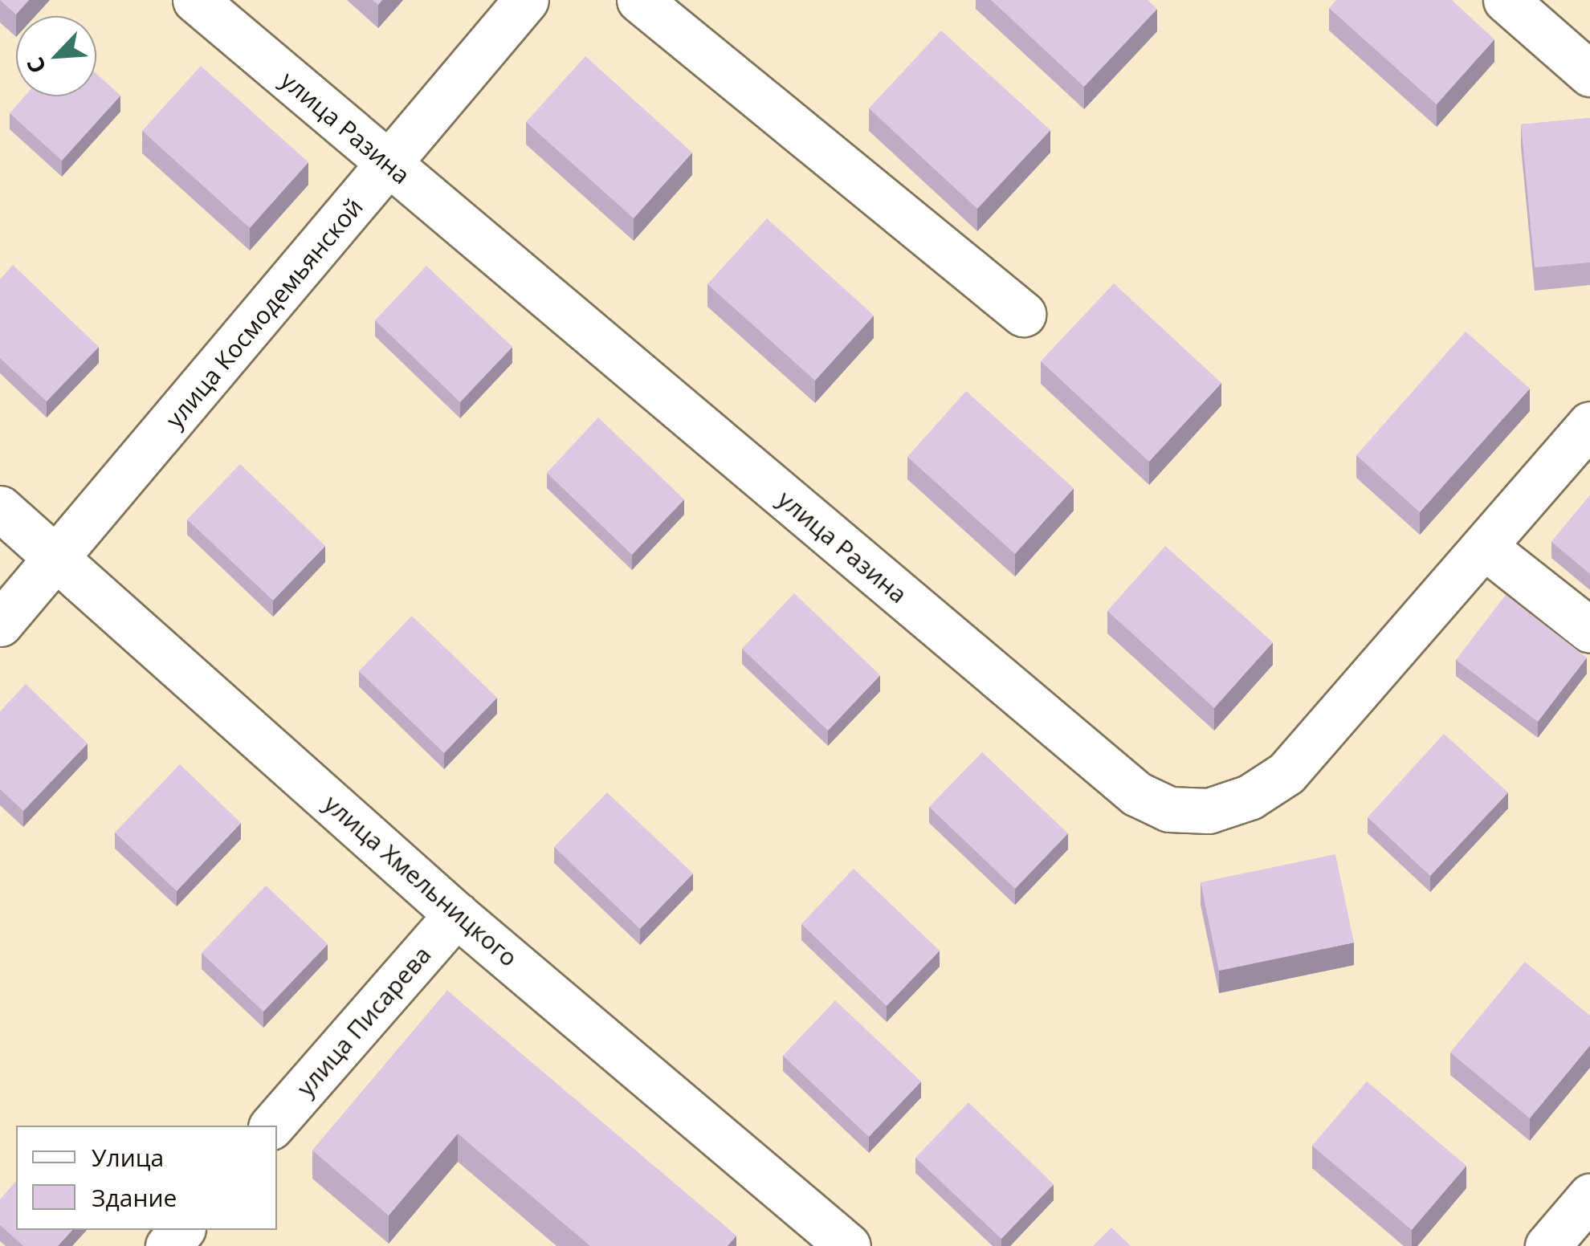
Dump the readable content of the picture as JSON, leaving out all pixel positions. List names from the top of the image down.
{
  "streets": {
    "street": [
      "улица Разина",
      "улица Космодемьянской",
      "улица Хмельницкого",
      "улица Писарева"
    ]
  },
  "crossings": [
    ["улица Разина", "улица Космодемьянской"],
    ["улица Космодемьянской", "улица Хмельницкого"],
    ["улица Хмельницкого", "улица Писарева"]
  ],
  "legend": ["Улица", "Здание"],
  "north": "bottom left"
}
